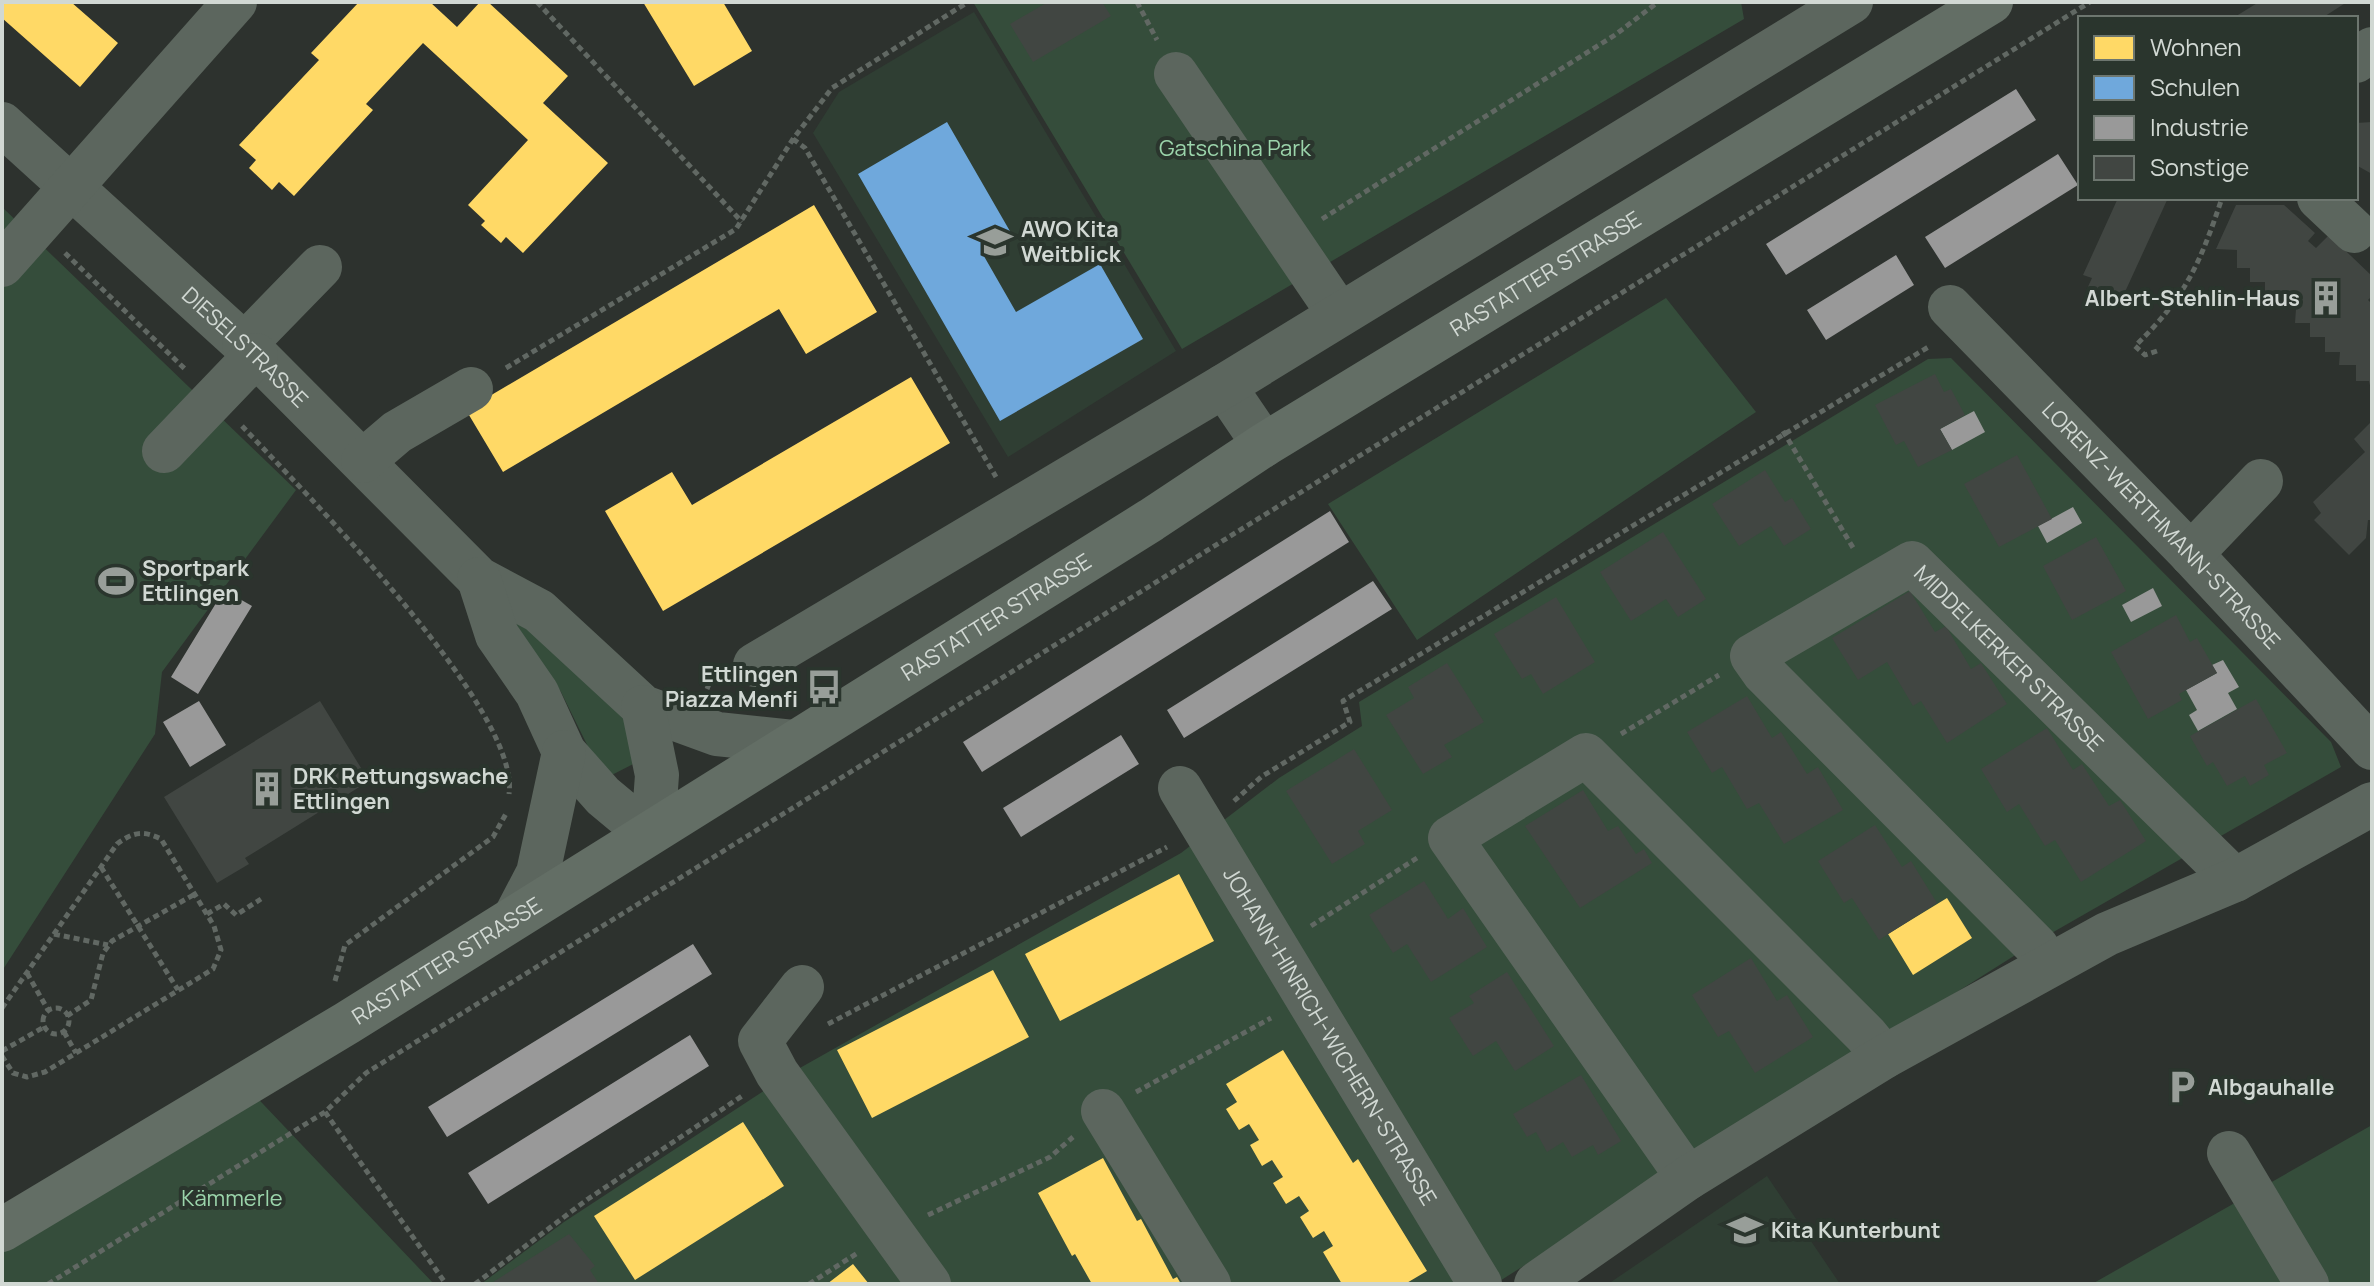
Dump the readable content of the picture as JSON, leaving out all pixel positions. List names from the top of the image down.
{
  "streets": {
    "main road": ["RASTATTER STRASSE"],
    "street": [
      "DIESELSTRASSE",
      "LORENZ-WERTHMANN-STRASSE",
      "MIDDELKERKER STRASSE",
      "JOHANN-HINRICH-WICHERN-STRASSE"
    ]
  },
  "crossings": [
    ["RASTATTER STRASSE", "DIESELSTRASSE"]
  ],
  "parks": ["Gatschina Park", "Kämmerle"],
  "places": {
    "school or university": ["AWO Kita Weitblick", "Kita Kunterbunt"],
    "building": ["Albert-Stehlin-Haus", "DRK Rettungswache Ettlingen"],
    "sports": ["Sportpark Ettlingen"],
    "bus stop": ["Ettlingen Piazza Menfi"],
    "parking": ["Albgauhalle"]
  },
  "legend": [
    "Wohnen",
    "Schulen",
    "Industrie",
    "Sonstige"
  ]
}
